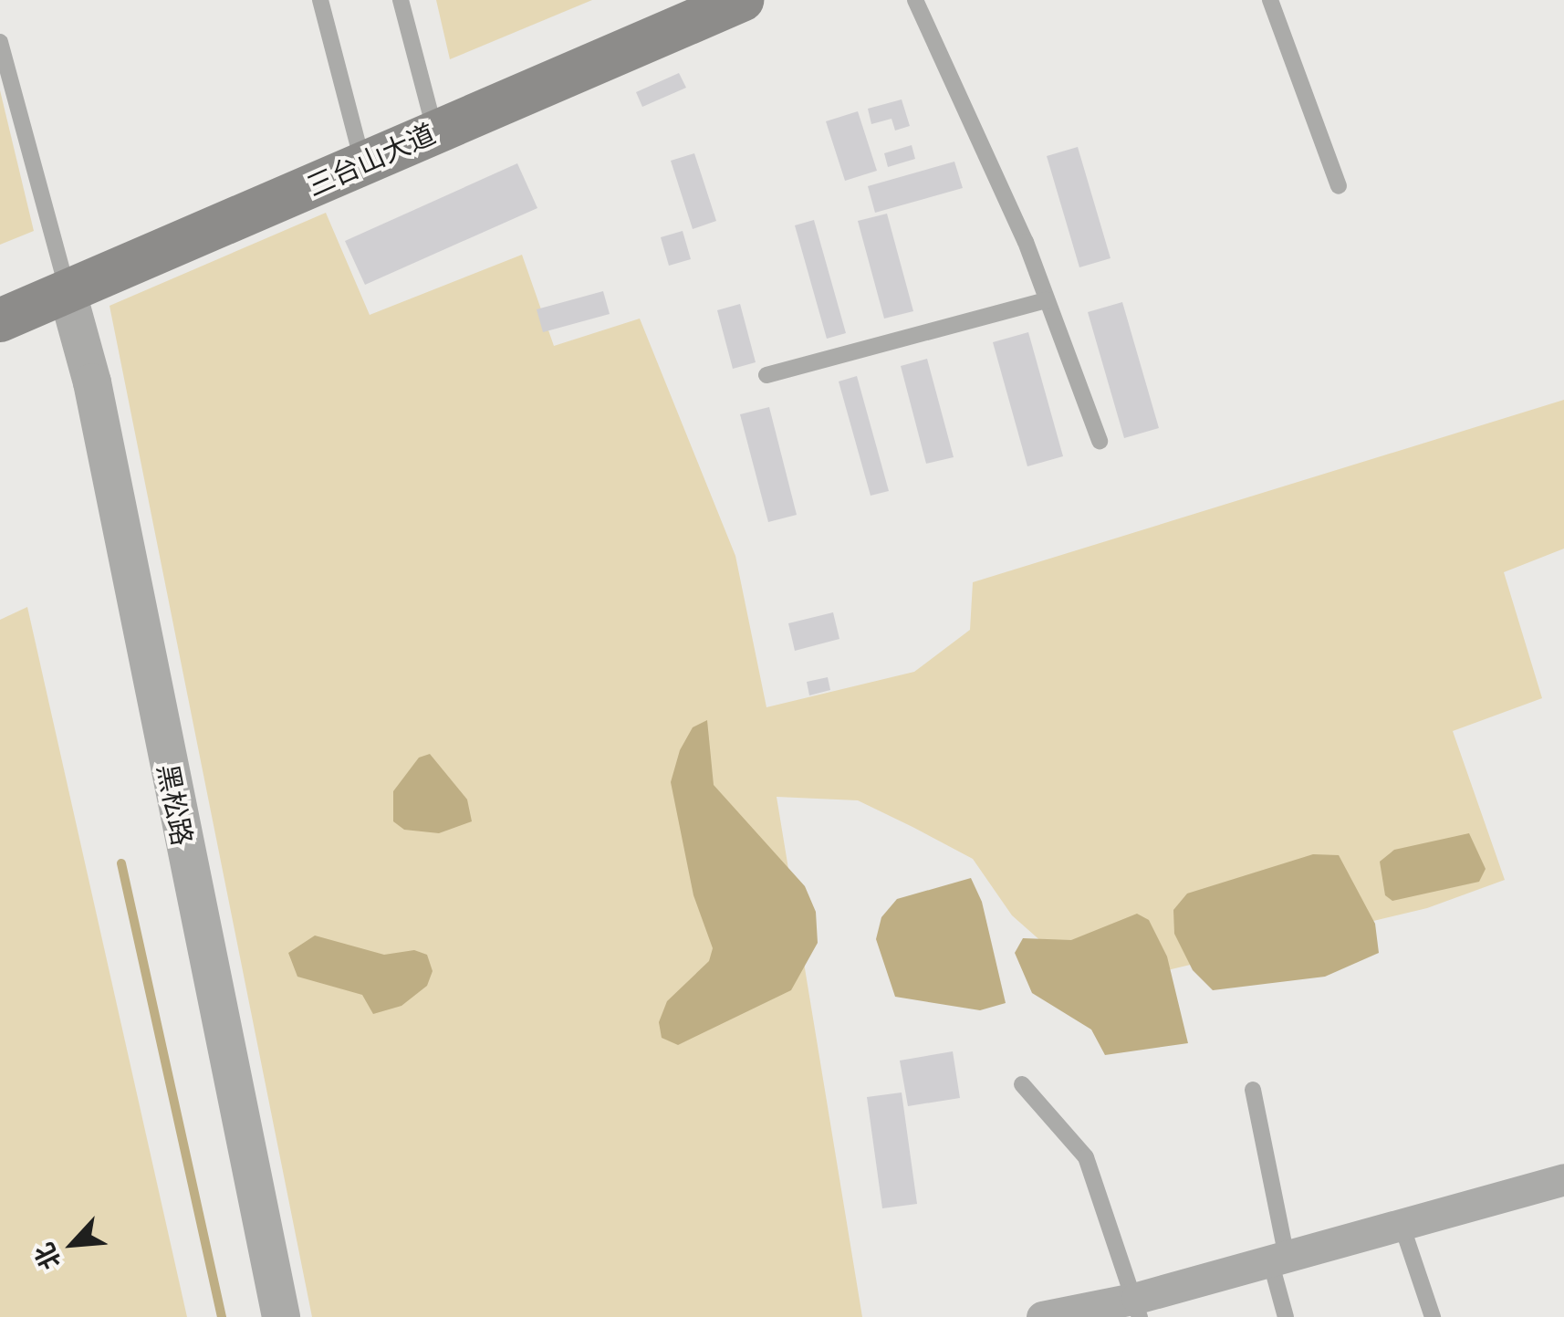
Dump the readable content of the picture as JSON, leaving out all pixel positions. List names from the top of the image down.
{
  "streets": {
    "main road": ["三台山大道"],
    "street": ["黑松路"]
  },
  "crossings": [
    ["三台山大道", "黑松路"]
  ],
  "north": "bottom left"
}
